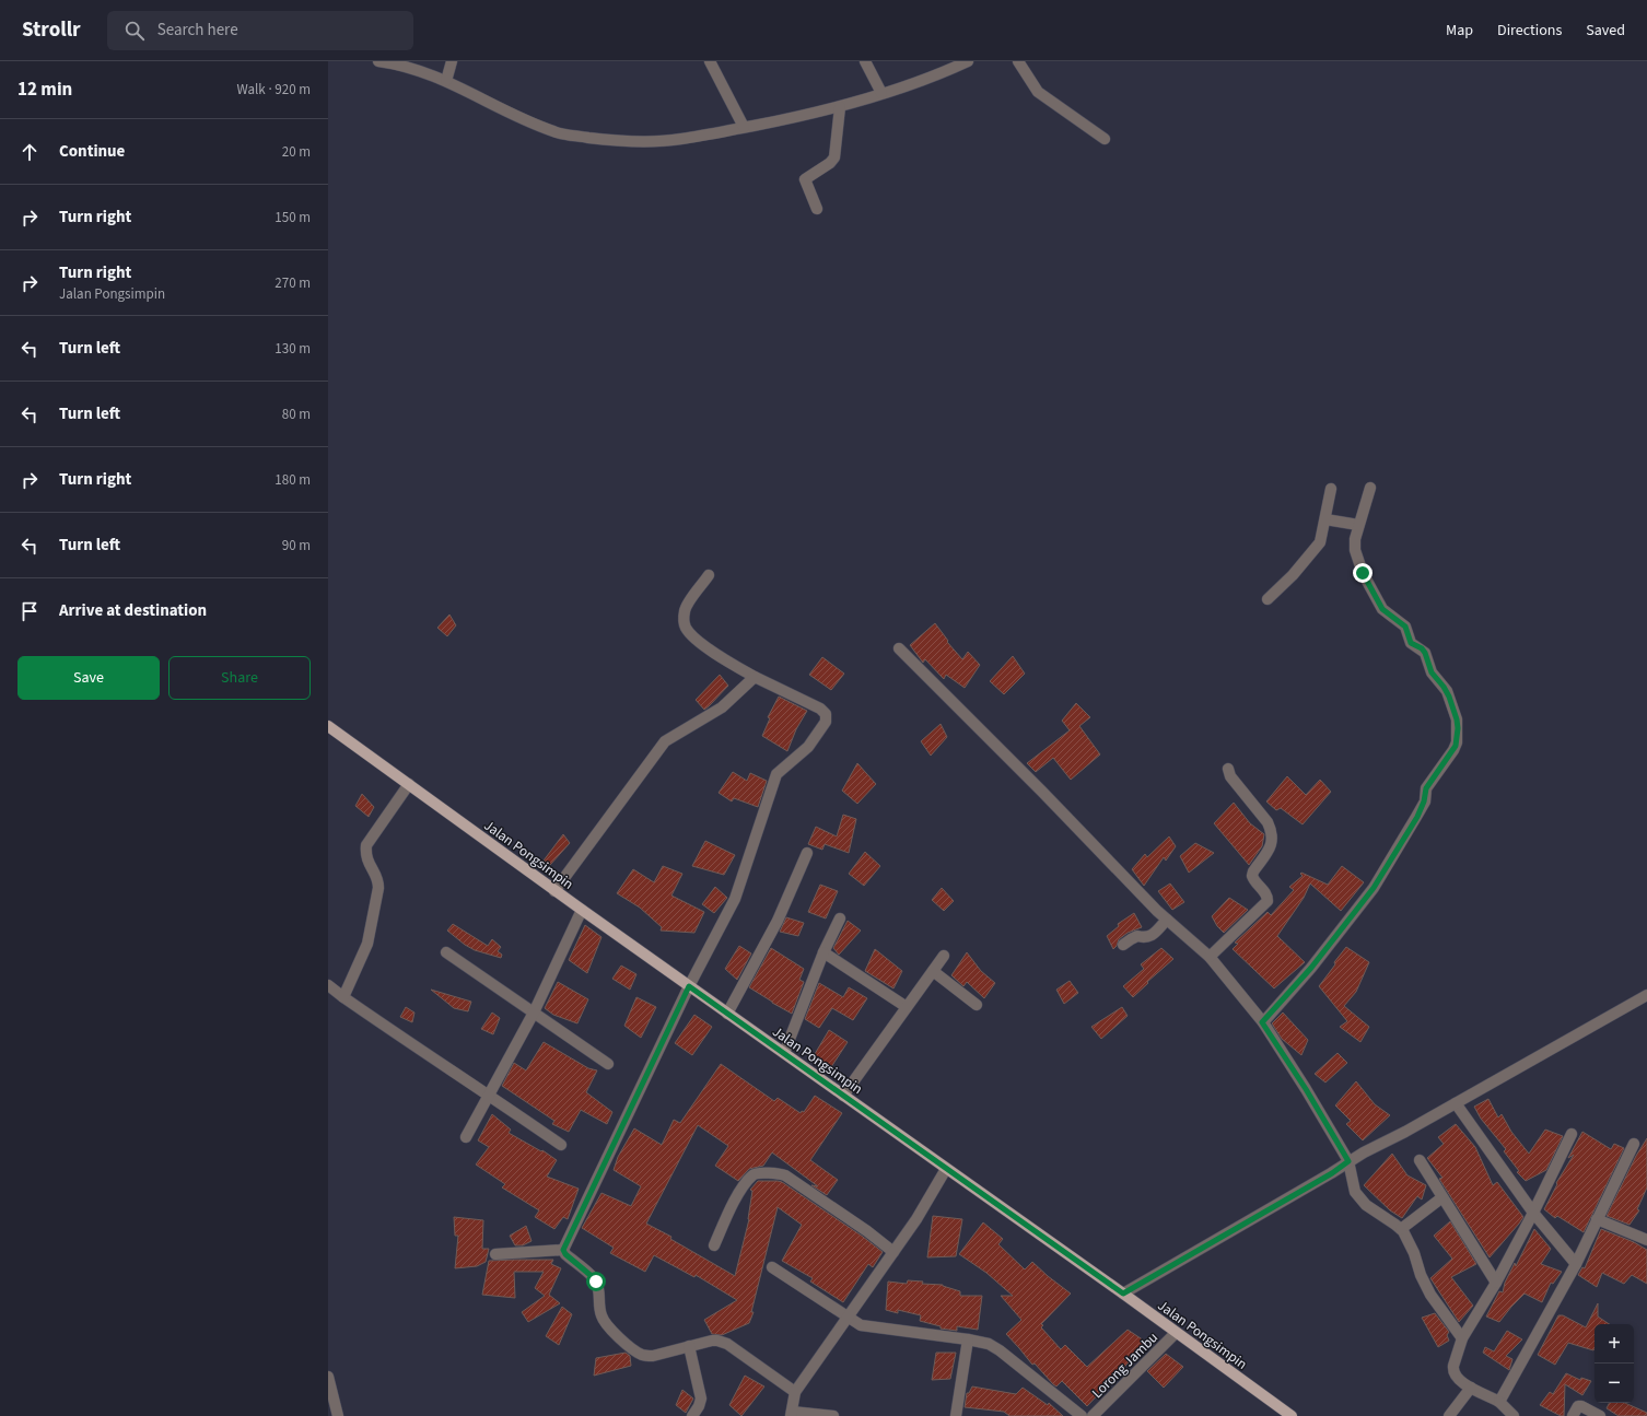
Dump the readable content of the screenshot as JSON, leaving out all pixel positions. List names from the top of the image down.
{
  "streets": {
    "main road": ["Jalan Pongsimpin"],
    "street": ["Lorong Jambu"]
  },
  "crossings": [
    ["Jalan Pongsimpin", "Lorong Jambu"]
  ],
  "page": {
    "header": "Strollr",
    "search": "Search here",
    "nav": ["Map", "Directions", "Saved"],
    "heading": ["12 min", "Walk · 920 m"],
    "list": [
      ["Continue", "20 m"],
      ["Turn right", "150 m"],
      ["Turn right", "Jalan Pongsimpin", "270 m"],
      ["Turn left", "130 m"],
      ["Turn left", "80 m"],
      ["Turn right", "180 m"],
      ["Turn left", "90 m"],
      "Arrive at destination"
    ],
    "buttons": ["Save", "Share"],
    "map_buttons": ["+", "−"]
  }
}
